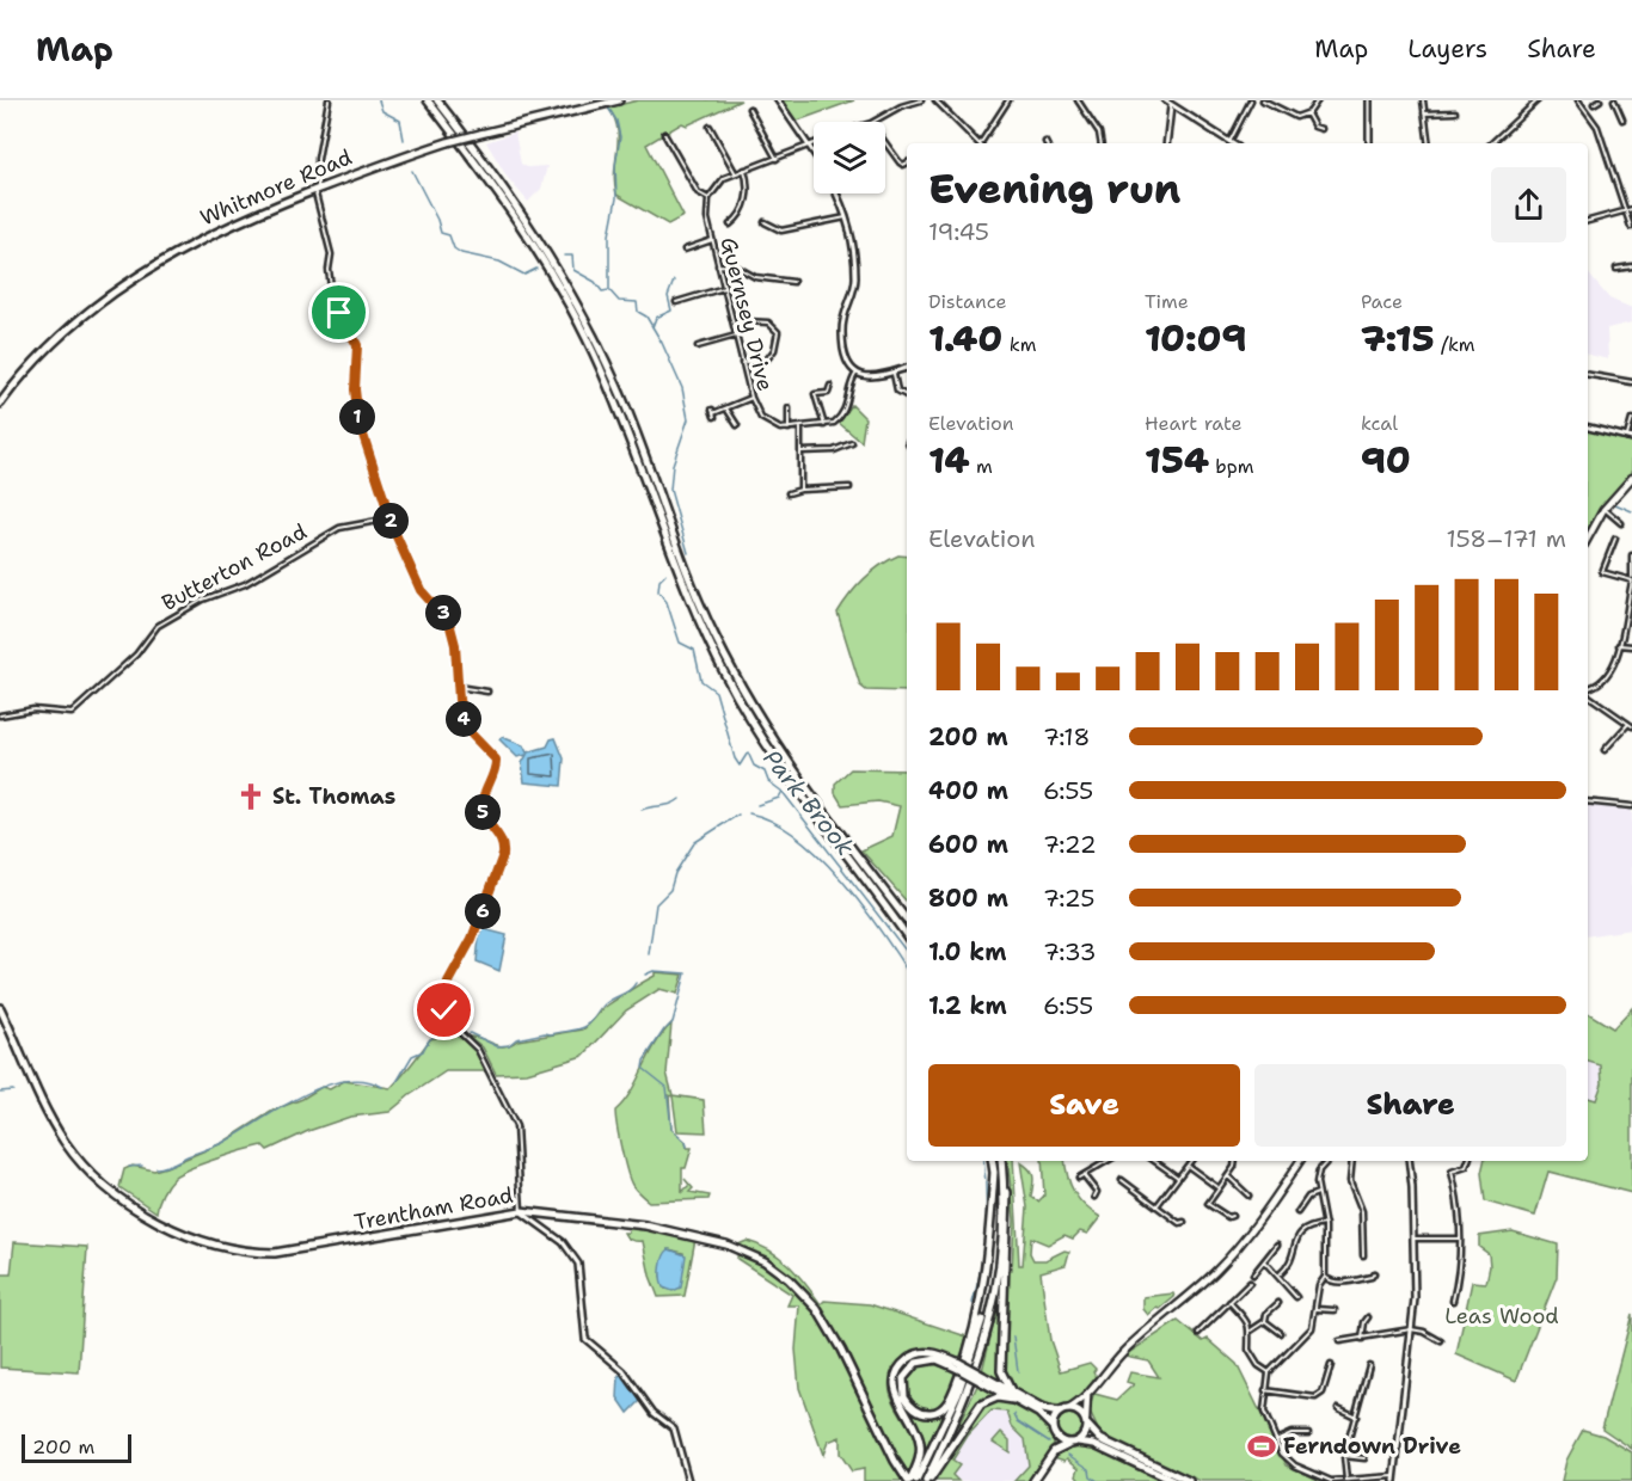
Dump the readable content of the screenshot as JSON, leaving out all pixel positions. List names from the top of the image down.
{
  "streets": {
    "highway": ["Whitmore Road", "Trentham Road"],
    "street": ["Guernsey Drive", "Butterton Road"]
  },
  "water": ["Park Brook"],
  "parks": ["Leas Wood"],
  "places": {
    "church": ["St. Thomas"],
    "sports": ["Ferndown Drive"]
  },
  "scale_bar": "200 m",
  "page": {
    "header": "Map",
    "nav": ["Map", "Layers", "Share"],
    "heading": ["Evening run", "19:45"],
    "stats": [
      ["Distance", "1.40 km"],
      ["Time", "10:09"],
      ["Pace", "7:15 /km"],
      ["Elevation", "14 m"],
      ["Heart rate", "154 bpm"],
      ["kcal", "90"]
    ],
    "pins": [
      "1",
      "2",
      "3",
      "4",
      "5",
      "6"
    ],
    "chart": ["Elevation", "158–171 m"],
    "list": [
      {
        "name": "200 m",
        "note": "7:18"
      },
      {
        "name": "400 m",
        "note": "6:55"
      },
      {
        "name": "600 m",
        "note": "7:22"
      },
      {
        "name": "800 m",
        "note": "7:25"
      },
      {
        "name": "1.0 km",
        "note": "7:33"
      },
      {
        "name": "1.2 km",
        "note": "6:55"
      }
    ],
    "buttons": ["Save", "Share"],
    "scale": "200 m"
  }
}
